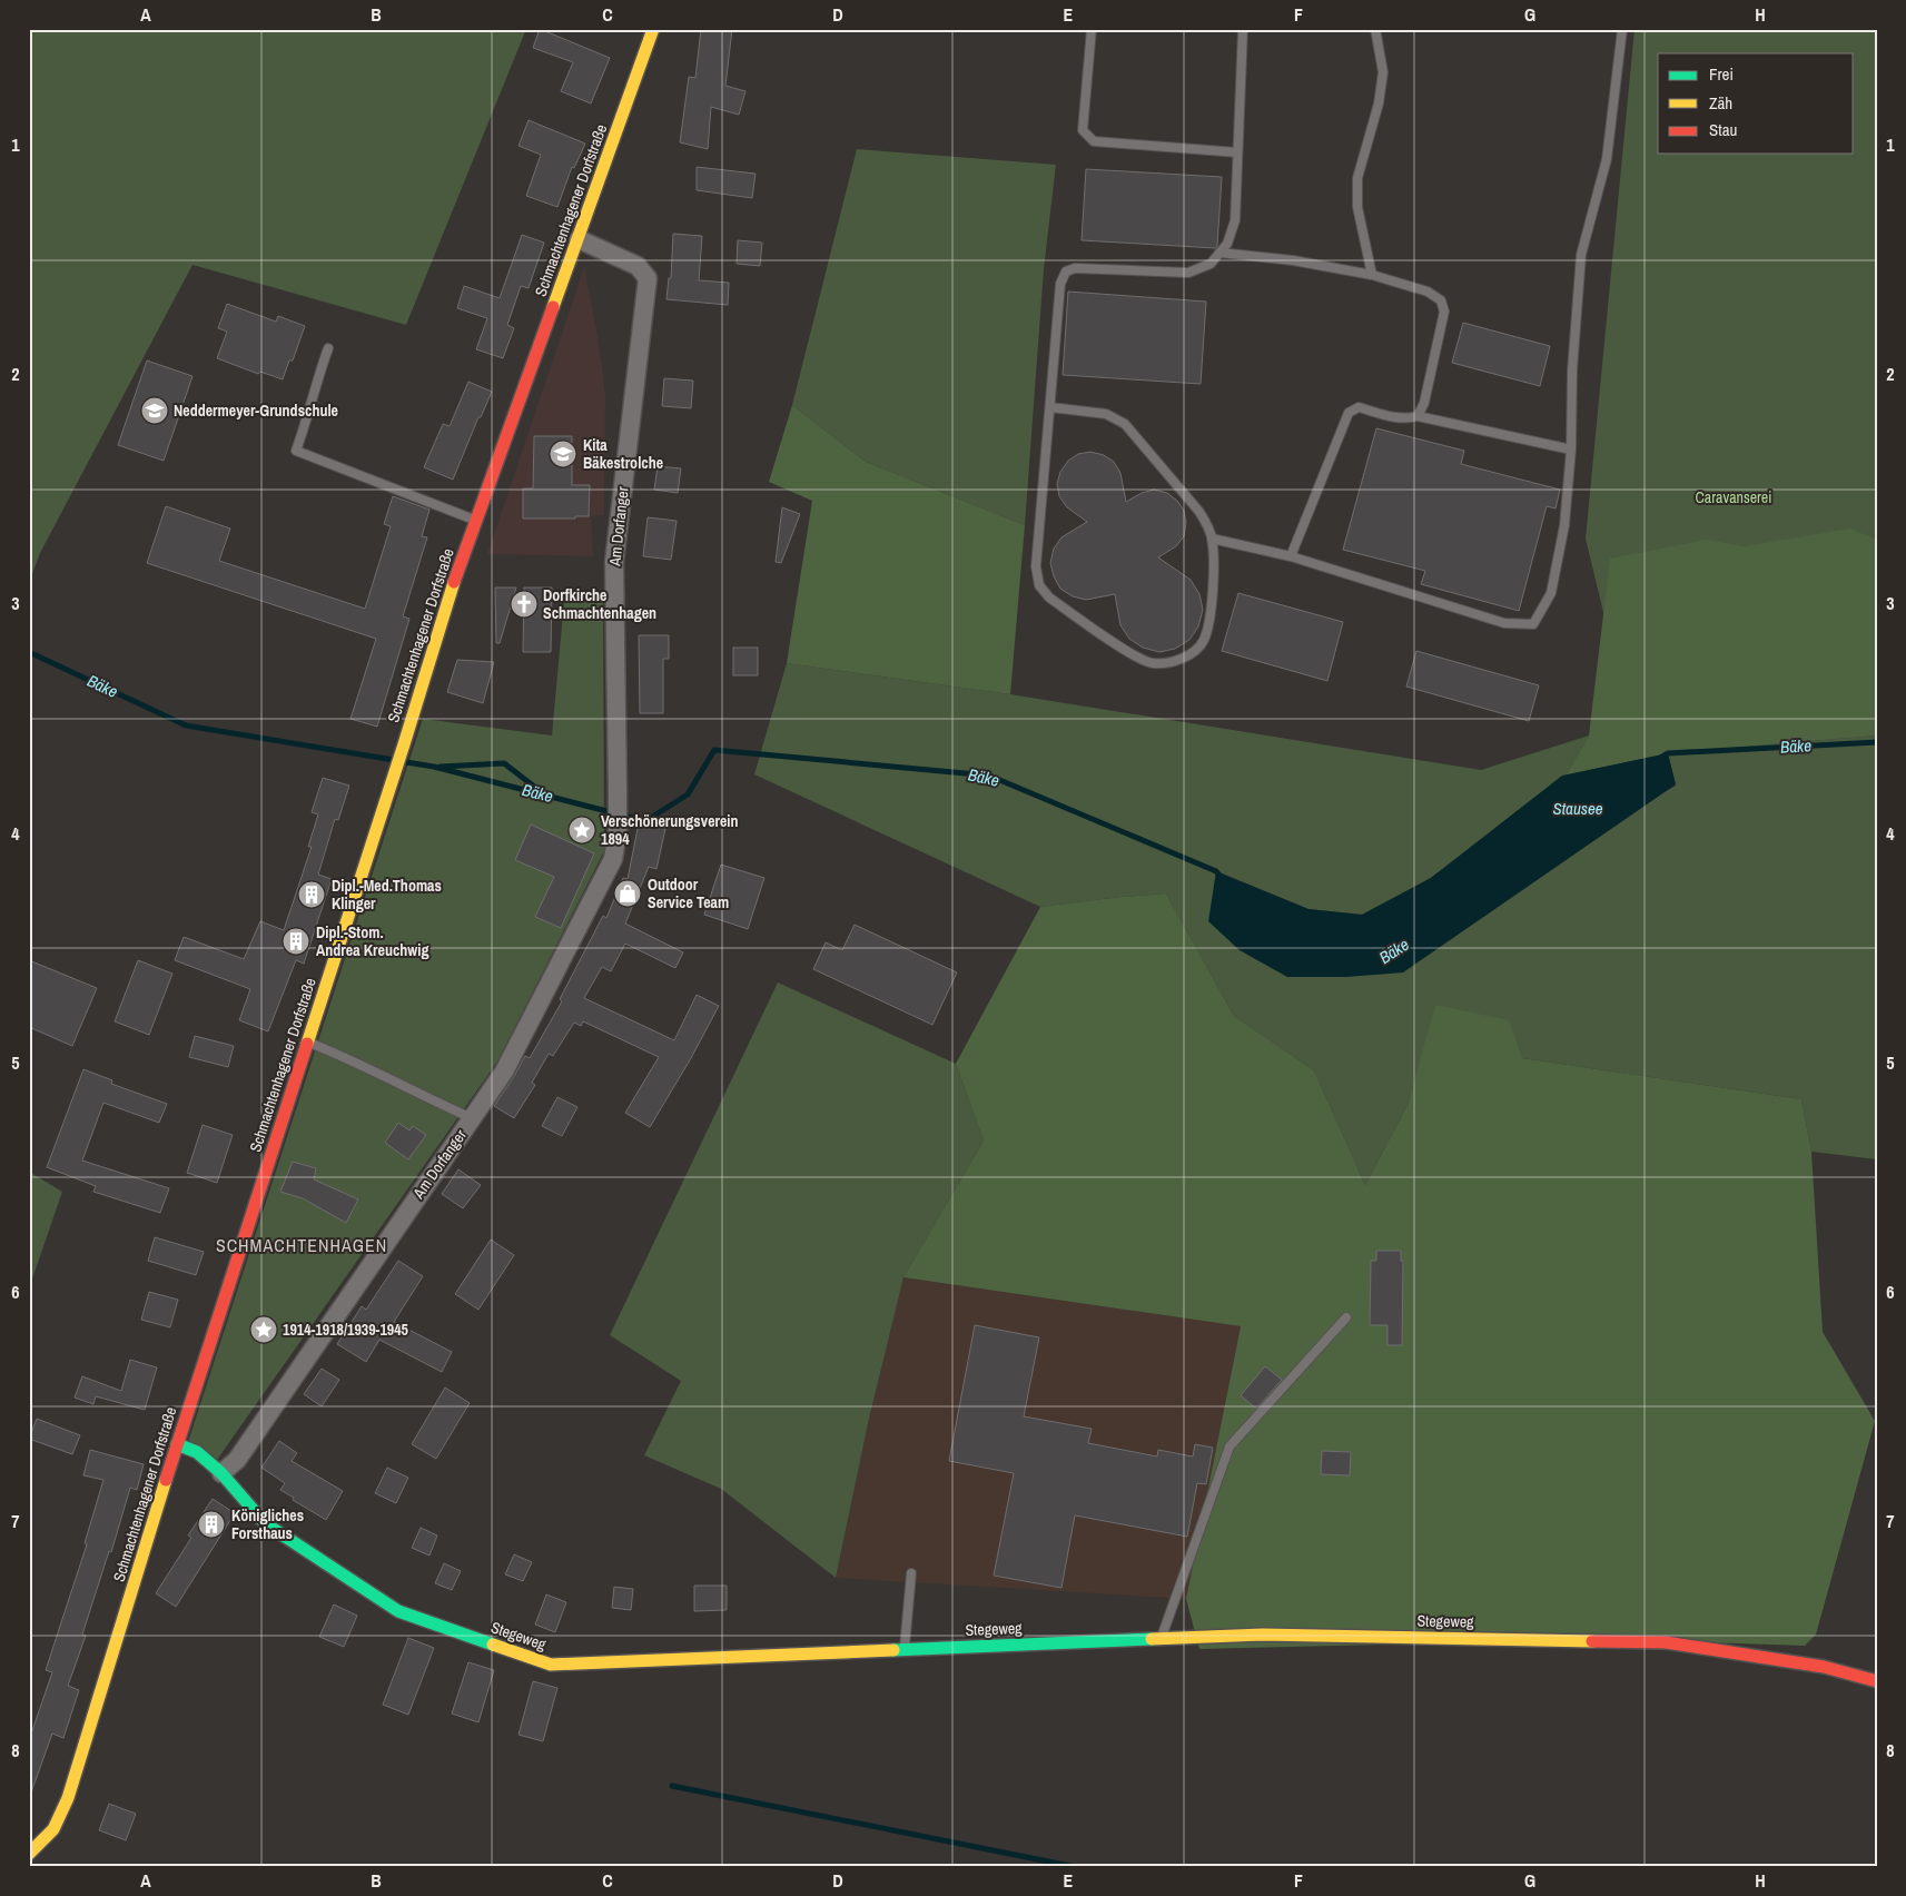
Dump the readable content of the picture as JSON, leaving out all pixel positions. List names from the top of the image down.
{
  "streets": {
    "main road": ["Schmachtenhagener Dorfstraße", "Stegeweg"],
    "street": ["Am Dorfanger"]
  },
  "crossings": [
    ["Schmachtenhagener Dorfstraße", "Am Dorfanger"],
    ["Schmachtenhagener Dorfstraße", "Stegeweg"],
    ["Am Dorfanger", "Stegeweg"]
  ],
  "districts": ["SCHMACHTENHAGEN"],
  "water": ["Bäke", "Stausee"],
  "parks": ["Caravanserei"],
  "places": {
    "school or university": ["Neddermeyer-Grundschule", "Kita Bäkestrolche"],
    "church": ["Dorfkirche Schmachtenhagen"],
    "place": ["Verschönerungsverein 1894", "1914-1918/1939-1945"],
    "shop": ["Outdoor Service Team"],
    "building": ["Dipl.-Med.Thomas Klinger", "Dipl.-Stom. Andrea Kreuchwig", "Königliches Forsthaus"]
  },
  "legend": ["Frei", "Zäh", "Stau"],
  "grid": {
    "columns": [
      "A",
      "B",
      "C",
      "D",
      "E",
      "F",
      "G",
      "H"
    ],
    "rows": [
      "1",
      "2",
      "3",
      "4",
      "5",
      "6",
      "7",
      "8"
    ]
  }
}
